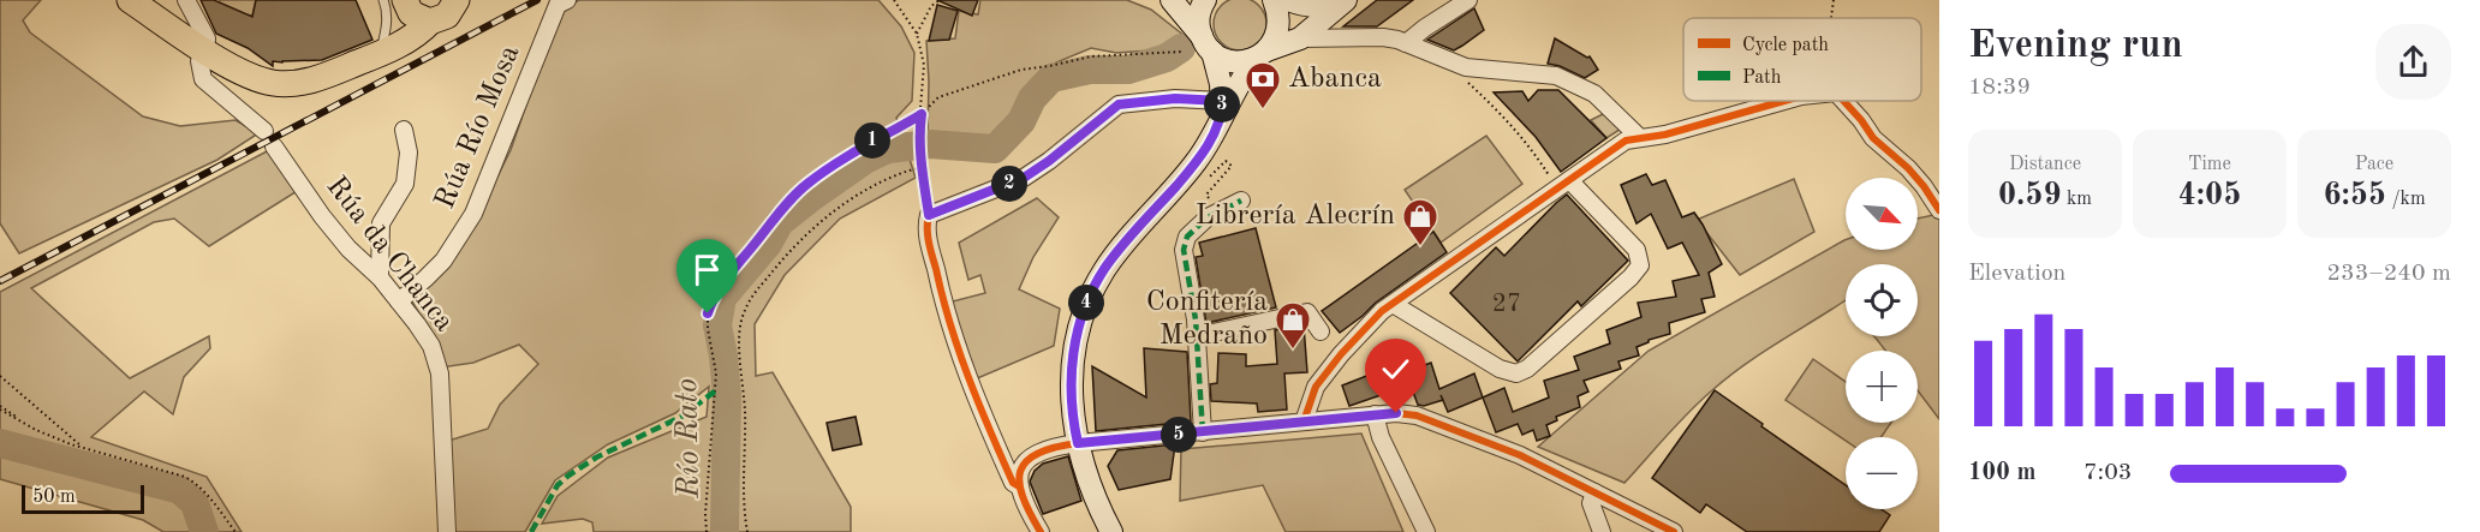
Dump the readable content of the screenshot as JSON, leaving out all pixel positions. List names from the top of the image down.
{
  "streets": {
    "street": ["Rúa Río Mosa", "Rúa da Chanca"]
  },
  "crossings": [
    ["Rúa Río Mosa", "Rúa da Chanca"]
  ],
  "water": ["Río Rato"],
  "places": {
    "bank": ["Abanca"],
    "shop": ["Librería Alecrín", "Confitería Medraño"]
  },
  "house_numbers": ["27"],
  "legend": ["Cycle path", "Path"],
  "scale_bar": "50 m",
  "north": "bottom right",
  "page": {
    "heading": ["Evening run", "18:39"],
    "pins": [
      "3",
      "1",
      "2",
      "4",
      "5"
    ],
    "stats": [
      ["Distance", "0.59 km"],
      ["Time", "4:05"],
      ["Pace", "6:55 /km"]
    ],
    "map_buttons": ["+", "−"],
    "chart": ["Elevation", "233–240 m"],
    "list": [
      {
        "name": "100 m",
        "note": "7:03"
      }
    ],
    "scale": "50 m"
  }
}
